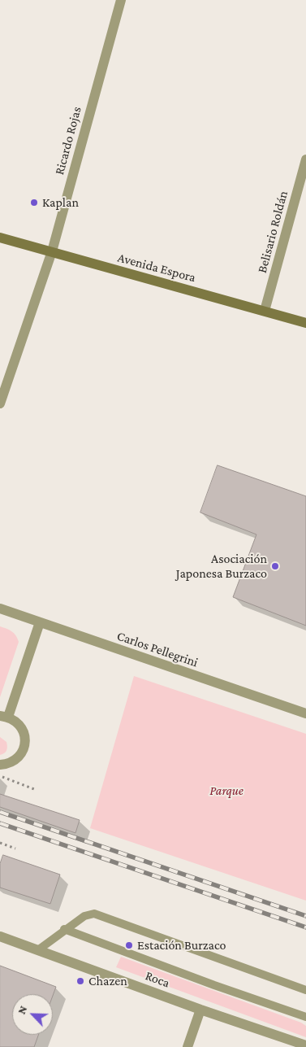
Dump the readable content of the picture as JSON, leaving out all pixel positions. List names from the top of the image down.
{
  "streets": {
    "main road": ["Avenida Espora"],
    "street": [
      "Ricardo Rojas",
      "Belisario Roldán",
      "Carlos Pellegrini",
      "Roca"
    ]
  },
  "crossings": [
    ["Ricardo Rojas", "Avenida Espora"],
    ["Belisario Roldán", "Avenida Espora"]
  ],
  "parks": ["Parque"],
  "places": [
    "Kaplan",
    "Asociación Japonesa Burzaco",
    "Estación Burzaco",
    "Chazen"
  ],
  "north": "top left"
}
